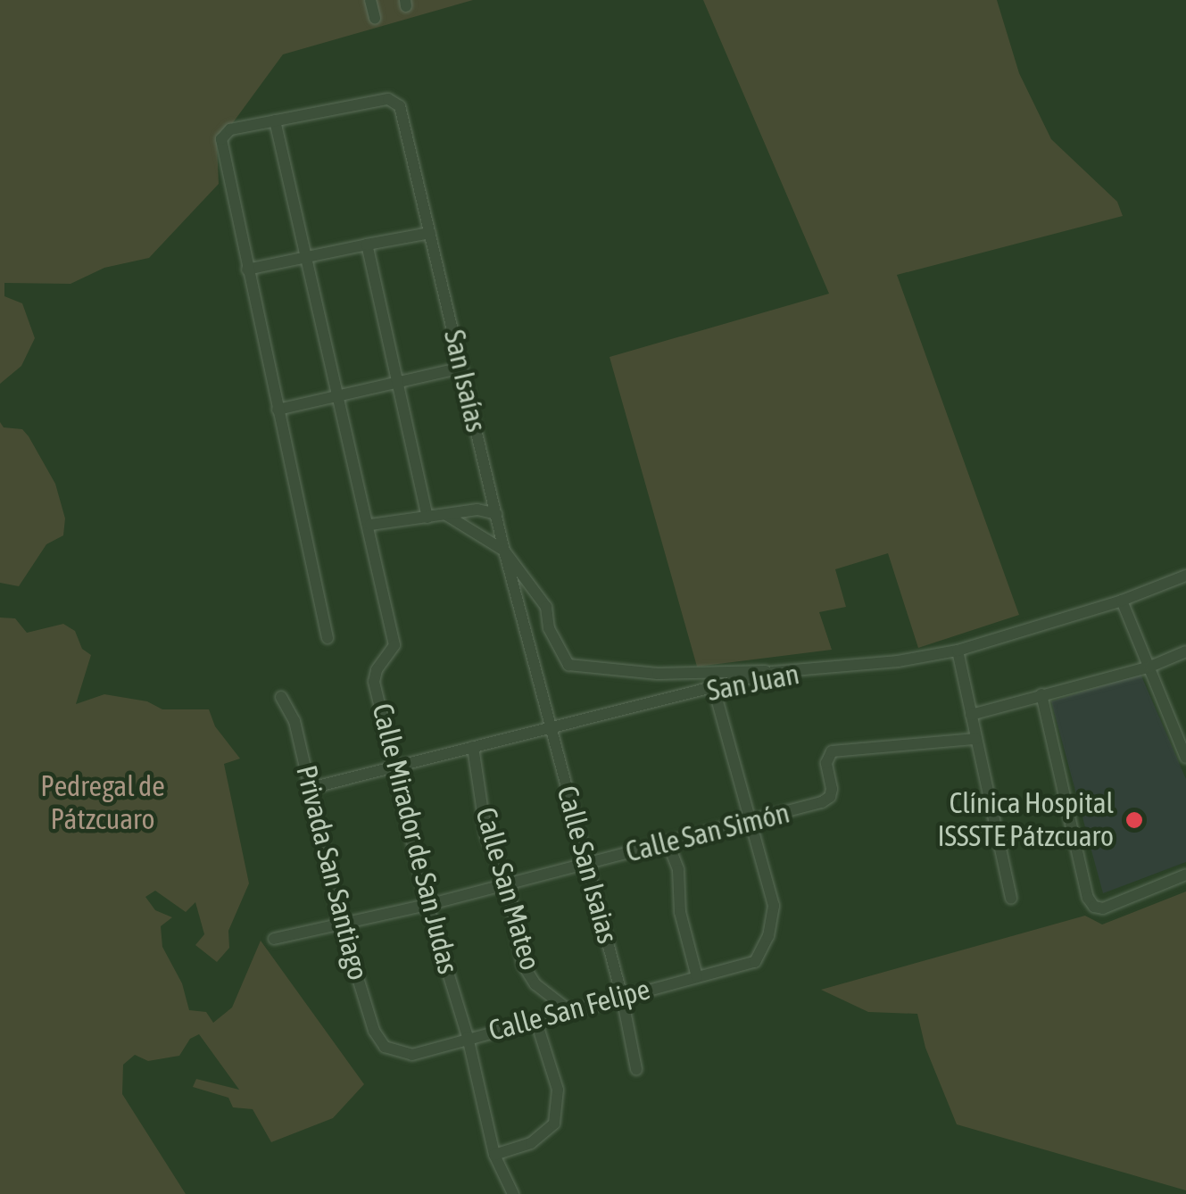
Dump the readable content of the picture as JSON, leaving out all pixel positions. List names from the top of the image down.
{
  "streets": {
    "street": [
      "San Isaías",
      "San Juan",
      "Calle San Simón",
      "Calle Mirador de San Judas",
      "Calle San Isaias",
      "Privada San Santiago",
      "Calle San Mateo",
      "Calle San Felipe"
    ]
  },
  "crossings": [
    ["San Isaías", "Calle San Isaias"],
    ["San Juan", "Calle Mirador de San Judas"],
    ["San Juan", "Calle San Isaias"],
    ["San Juan", "Privada San Santiago"],
    ["San Juan", "Calle San Mateo"],
    ["Calle San Simón", "Calle Mirador de San Judas"],
    ["Calle San Simón", "Calle San Isaias"],
    ["Calle San Simón", "Privada San Santiago"],
    ["Calle San Simón", "Calle San Mateo"],
    ["Calle San Simón", "Calle San Felipe"],
    ["Calle Mirador de San Judas", "Calle San Felipe"],
    ["Calle San Isaias", "Calle San Felipe"],
    ["Privada San Santiago", "Calle San Felipe"],
    ["Calle San Mateo", "Calle San Felipe"]
  ],
  "parks": ["Pedregal de Pátzcuaro"],
  "places": ["Clínica Hospital ISSSTE Pátzcuaro"]
}
